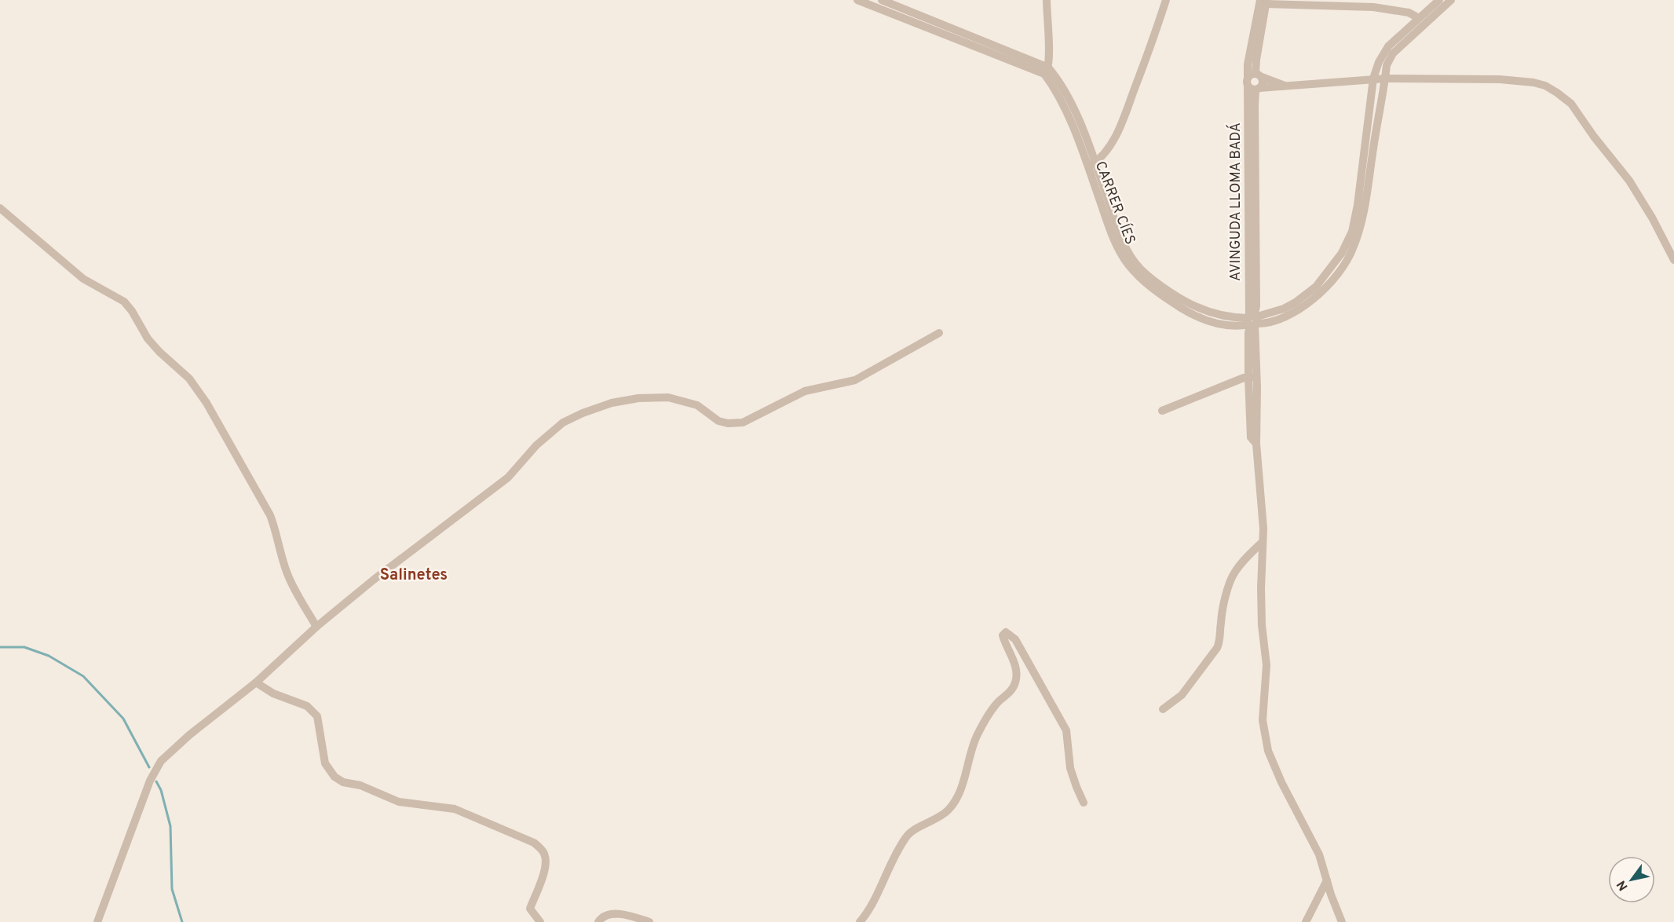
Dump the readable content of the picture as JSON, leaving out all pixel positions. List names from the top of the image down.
{
  "streets": {
    "street": ["AVINGUDA LLOMA BADÁ", "CARRER CÍES"]
  },
  "crossings": [
    ["AVINGUDA LLOMA BADÁ", "CARRER CÍES"]
  ],
  "districts": ["Salinetes"],
  "north": "bottom left"
}
